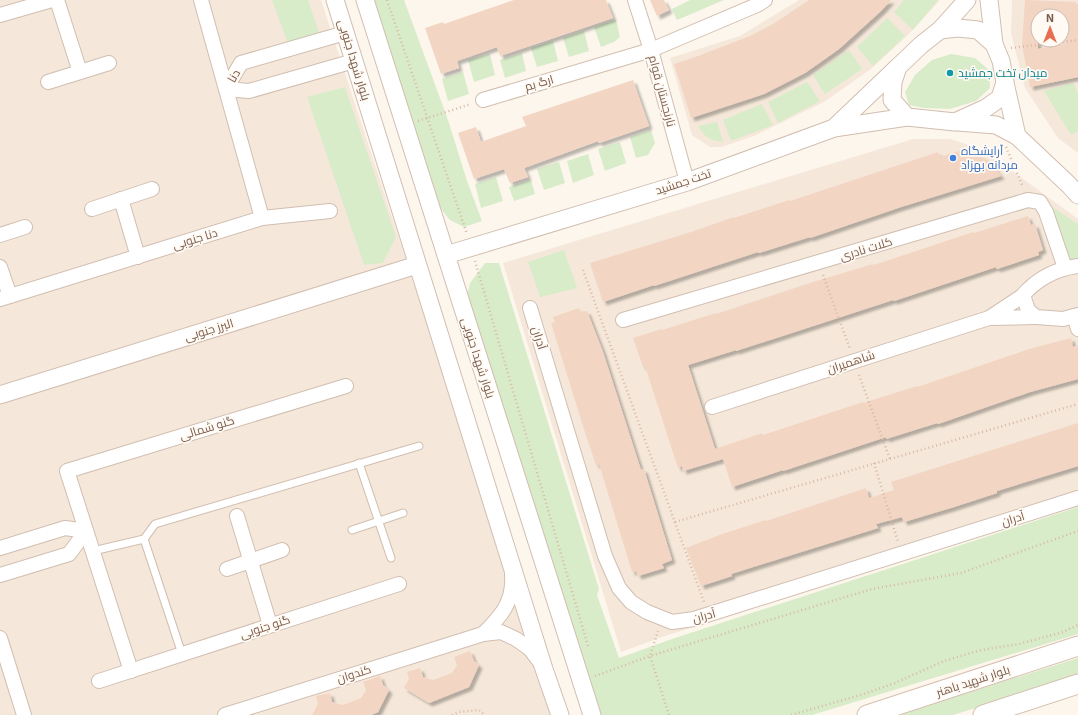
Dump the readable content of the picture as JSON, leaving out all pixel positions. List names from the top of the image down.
{
  "streets": {
    "main road": ["بلوار شهید باهنر"],
    "street": [
      "بلوار شهدا جنوبی",
      "دنا",
      "ارگ بم",
      "نارنجستان قوام",
      "تخت جمشید",
      "دنا جنوبی",
      "کلات نادری",
      "البرز جنوبی",
      "آدران",
      "شاهمیران",
      "گنو شمالی",
      "گنو جنوبی",
      "کندوان"
    ]
  },
  "crossings": [
    ["بلوار شهدا جنوبی", "دنا"],
    ["بلوار شهدا جنوبی", "تخت جمشید"],
    ["بلوار شهدا جنوبی", "البرز جنوبی"],
    ["ارگ بم", "نارنجستان قوام"],
    ["نارنجستان قوام", "تخت جمشید"]
  ],
  "places": ["میدان تخت جمشید", "آرایشگاه مردانه بهزاد"],
  "north": "top"
}
